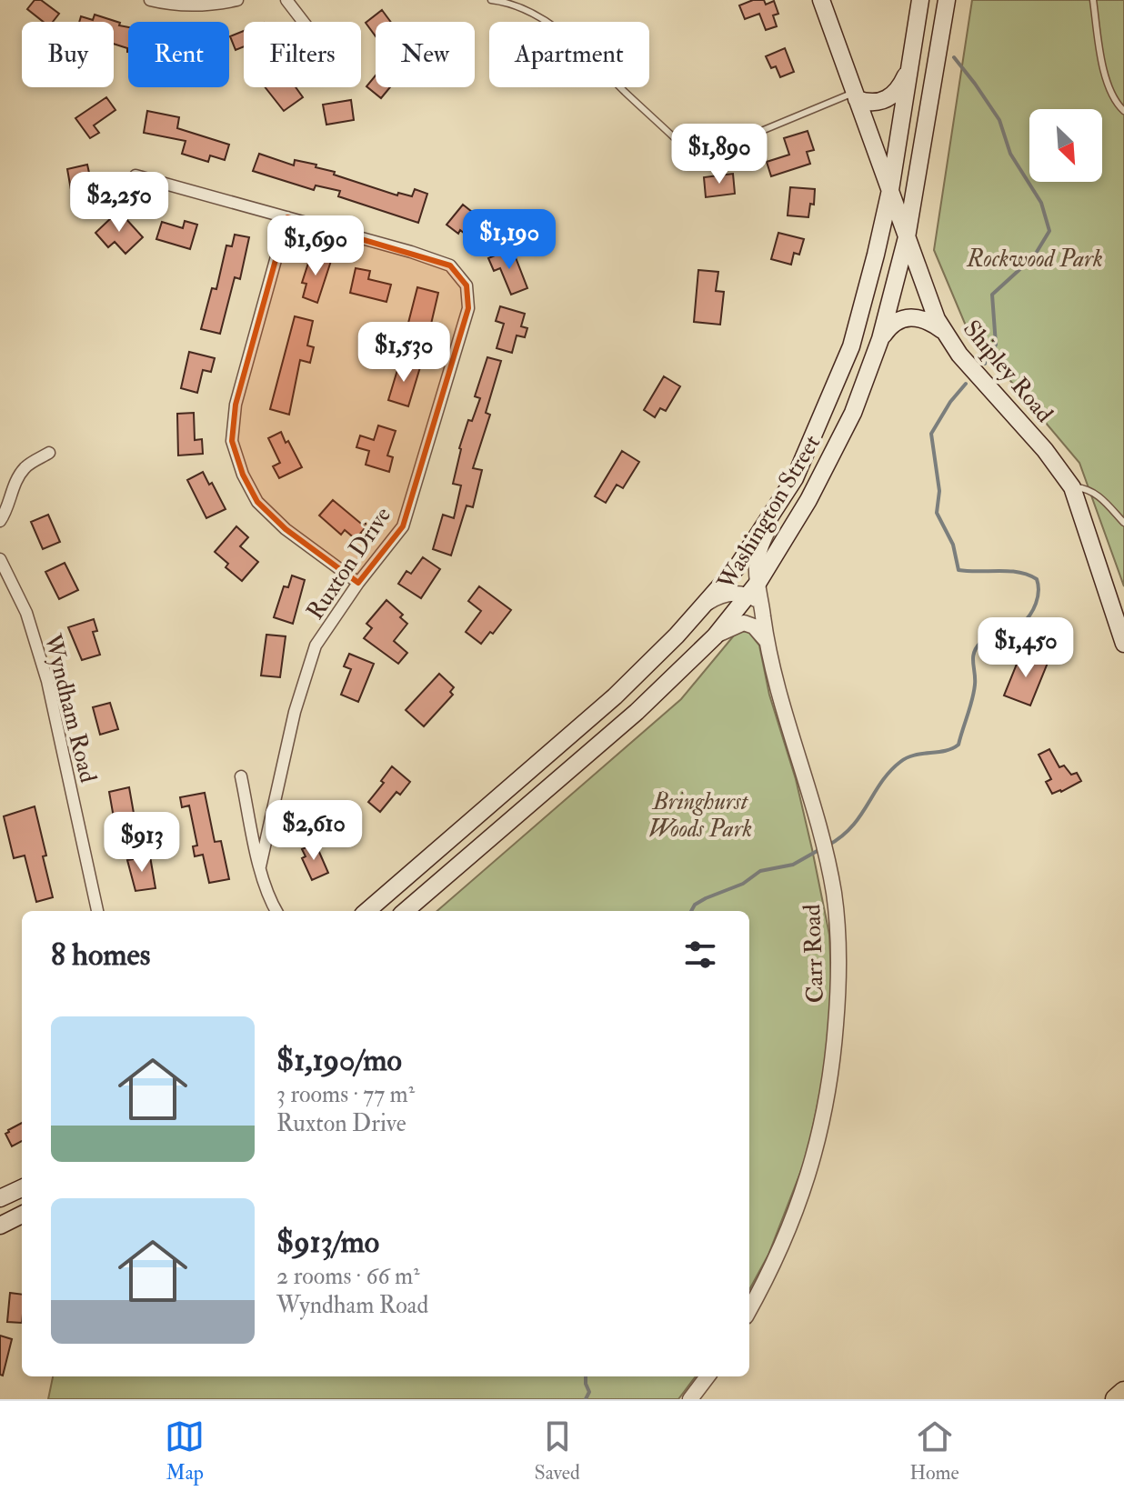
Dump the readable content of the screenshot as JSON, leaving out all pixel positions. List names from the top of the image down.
{
  "streets": {
    "main road": ["Shipley Road", "Washington Street"],
    "street": ["Ruxton Drive", "Wyndham Road", "Carr Road"]
  },
  "crossings": [
    ["Shipley Road", "Washington Street"],
    ["Washington Street", "Carr Road"]
  ],
  "parks": ["Rockwood Park", "Bringhurst Woods Park"],
  "north": "bottom right",
  "page": {
    "chip": [
      "Buy",
      "Rent",
      "Filters",
      "New",
      "Apartment"
    ],
    "price": [
      "$1,890",
      "$2,250",
      "$1,190",
      "$1,690",
      "$1,530",
      "$1,450",
      "$2,610",
      "$913"
    ],
    "heading": "8 homes",
    "list": [
      {
        "name": "$1,190/mo",
        "note": "3 rooms · 77 m² · Ruxton Drive"
      },
      {
        "name": "$913/mo",
        "note": "2 rooms · 66 m² · Wyndham Road"
      }
    ],
    "tabs": ["Map", "Saved", "Home"]
  }
}
